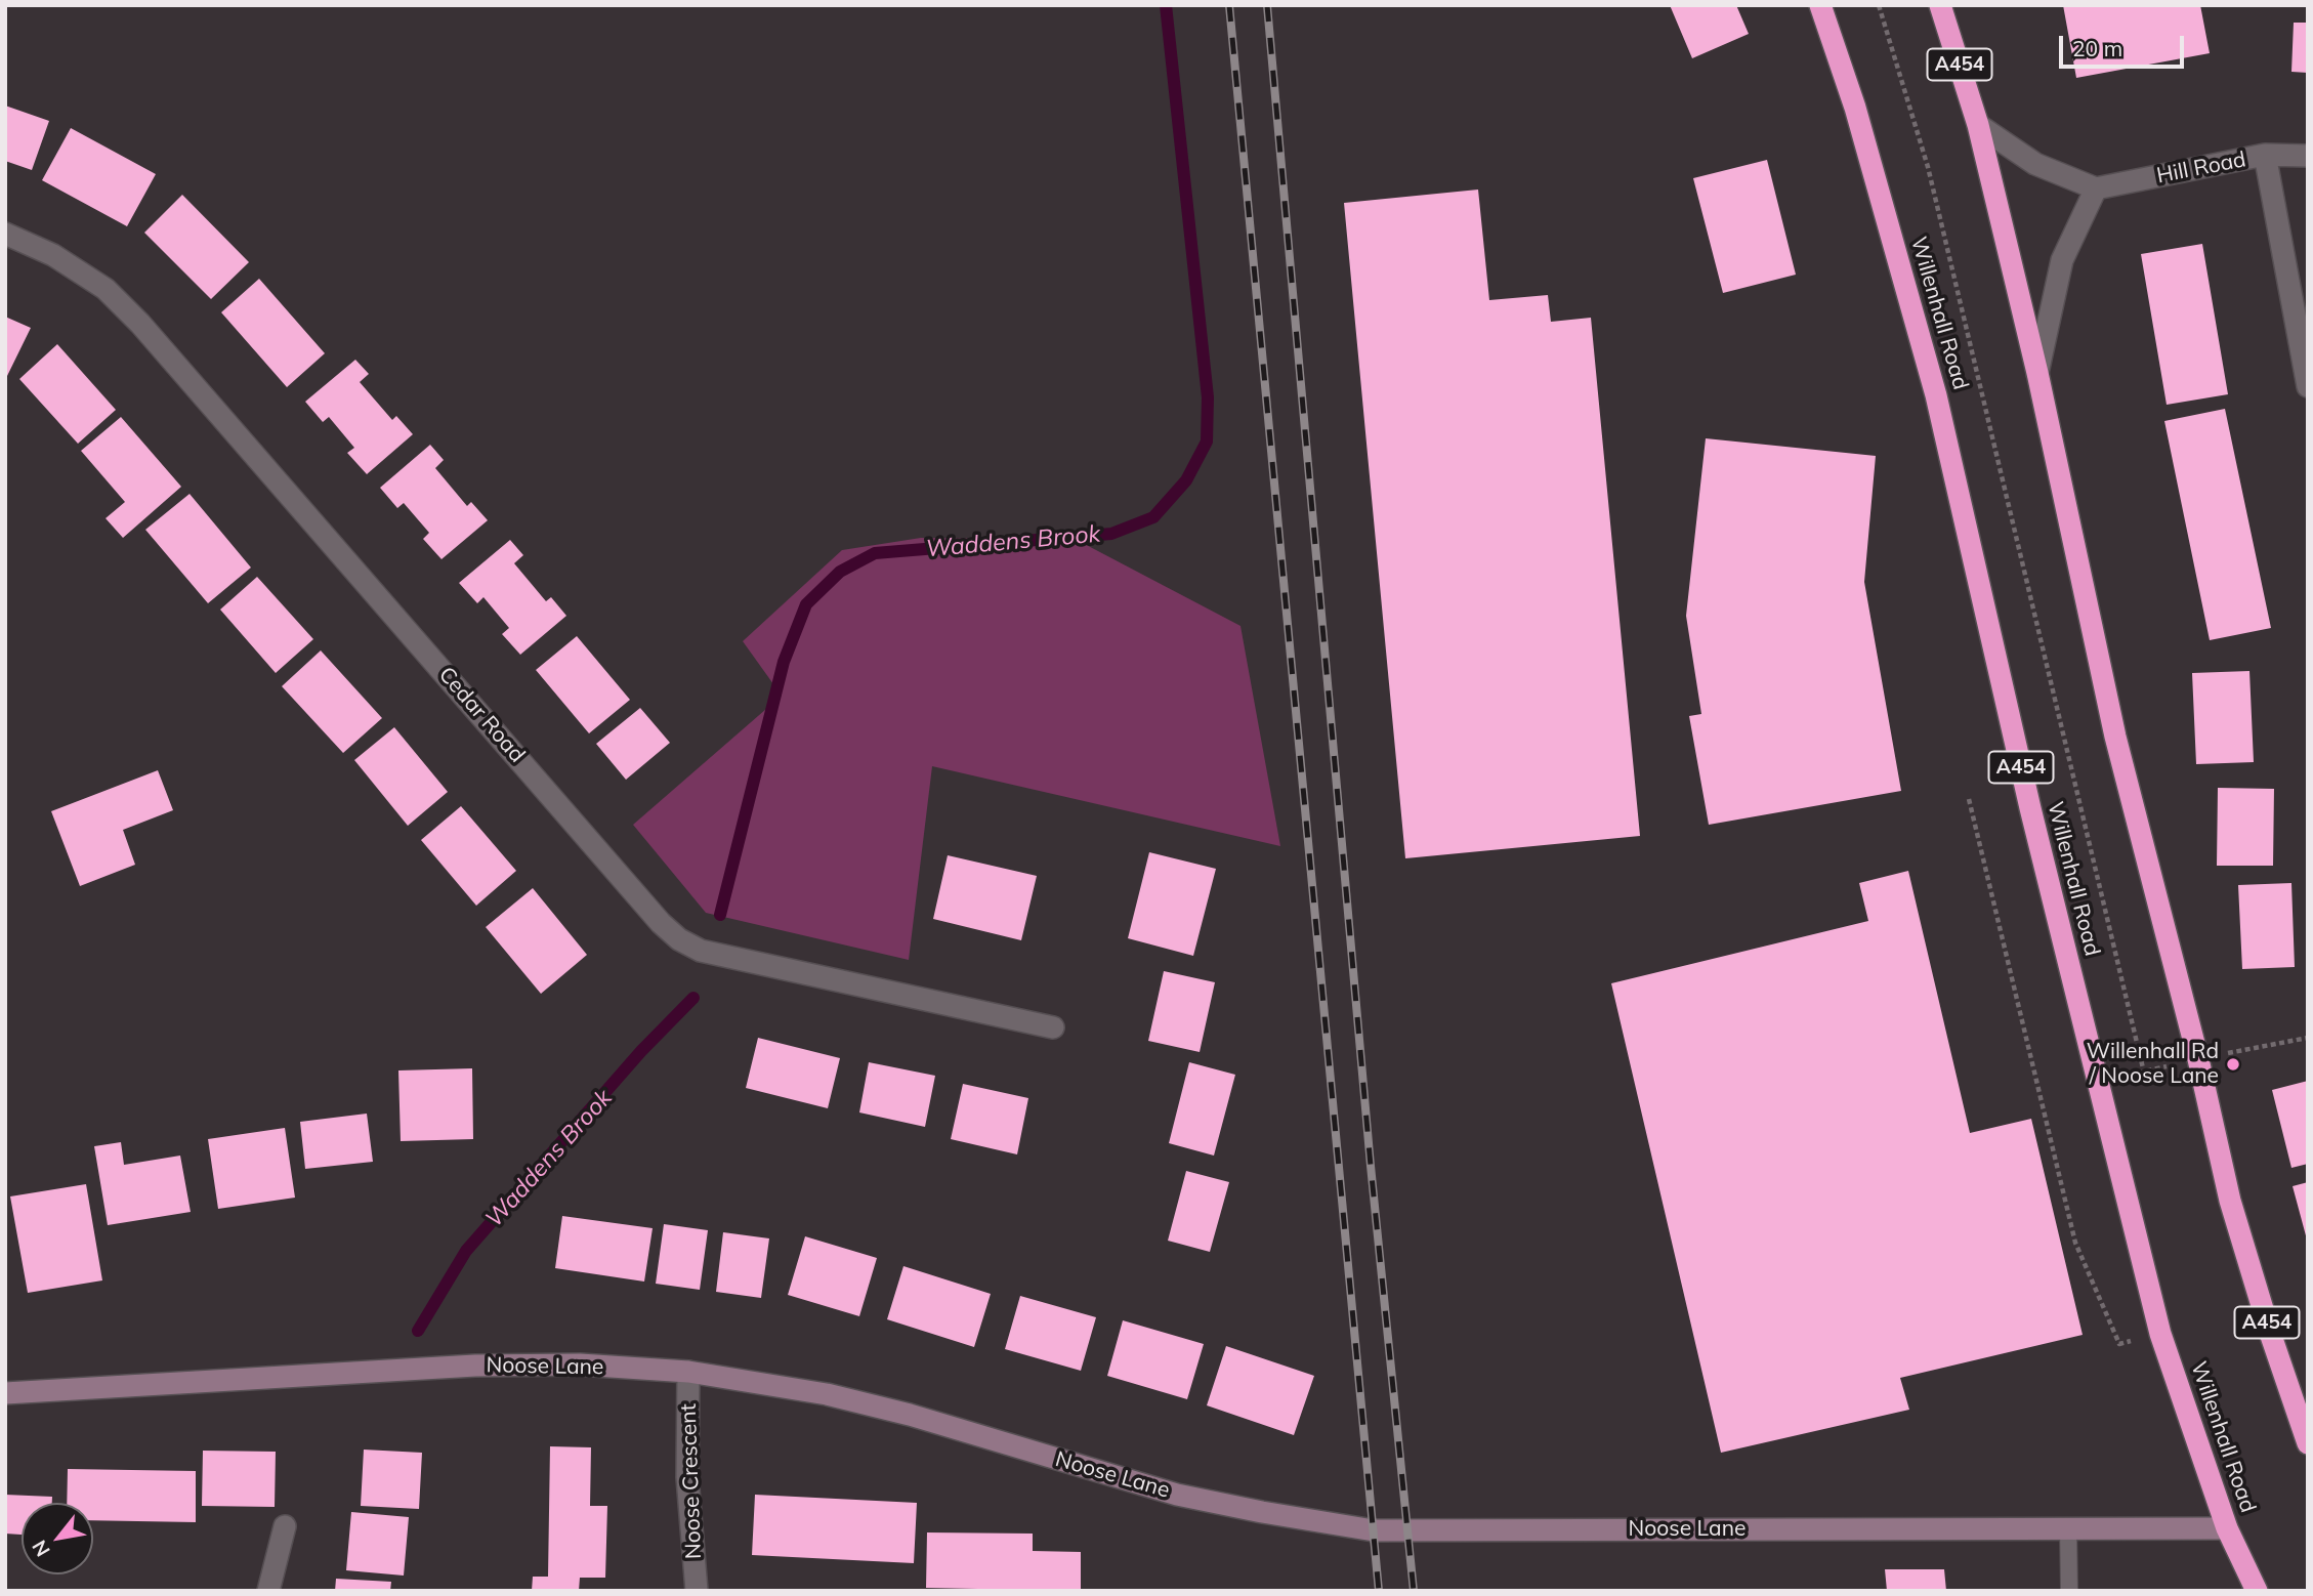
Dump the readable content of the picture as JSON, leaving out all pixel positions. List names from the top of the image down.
{
  "streets": {
    "highway": ["A454", "Willenhall Road"],
    "street": [
      "Hill Road",
      "Cedar Road",
      "Noose Lane",
      "Noose Crescent"
    ]
  },
  "crossings": [
    ["Willenhall Road", "Noose Lane"],
    ["Noose Lane", "Noose Crescent"]
  ],
  "water": ["Waddens Brook"],
  "places": ["Willenhall Rd / Noose Lane"],
  "scale_bar": "20 m",
  "north": "bottom left"
}
